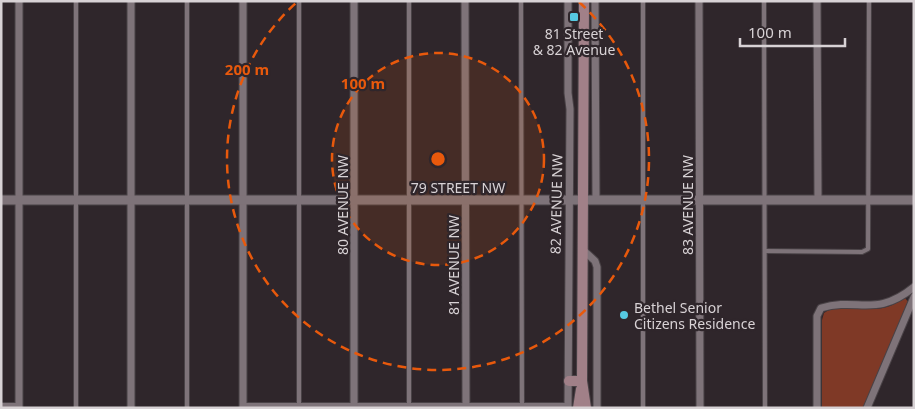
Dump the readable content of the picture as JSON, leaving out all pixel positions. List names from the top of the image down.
{
  "streets": {
    "main road": ["82 AVENUE NW"],
    "street": [
      "79 STREET NW",
      "80 AVENUE NW",
      "83 AVENUE NW",
      "81 AVENUE NW"
    ]
  },
  "crossings": [
    ["79 STREET NW", "82 AVENUE NW"],
    ["79 STREET NW", "80 AVENUE NW"],
    ["79 STREET NW", "83 AVENUE NW"],
    ["79 STREET NW", "81 AVENUE NW"]
  ],
  "places": {
    "transit": ["81 Street & 82 Avenue"],
    "other": ["Bethel Senior Citizens Residence"]
  },
  "scale_bar": "100 m",
  "rings": ["200 m", "100 m"]
}
